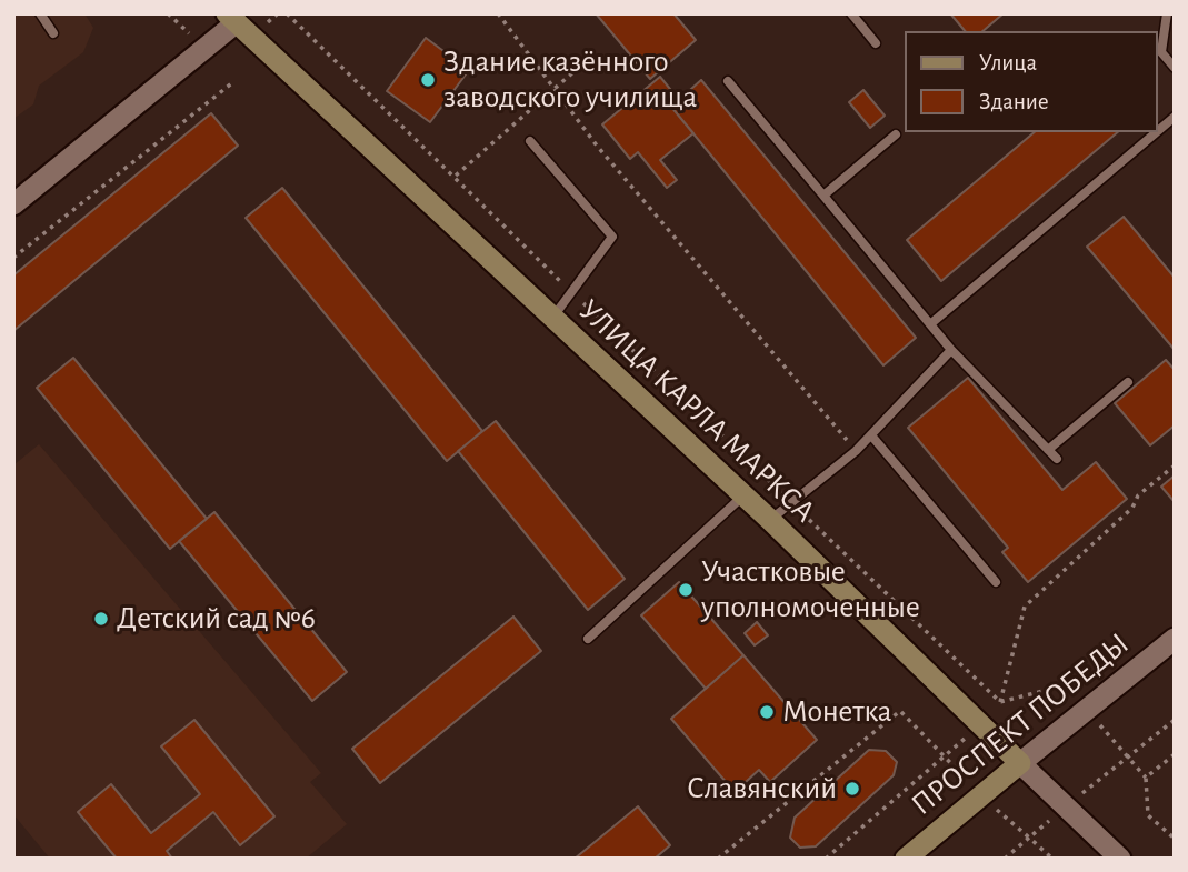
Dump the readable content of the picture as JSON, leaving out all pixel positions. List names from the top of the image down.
{
  "streets": {
    "main road": ["УЛИЦА КАРЛА МАРКСА", "ПРОСПЕКТ ПОБЕДЫ"]
  },
  "crossings": [
    ["УЛИЦА КАРЛА МАРКСА", "ПРОСПЕКТ ПОБЕДЫ"]
  ],
  "places": [
    "Здание казённого заводского училища",
    "Участковые уполномоченные",
    "Детский сад №6",
    "Монетка",
    "Славянский"
  ],
  "legend": ["Улица", "Здание"]
}
